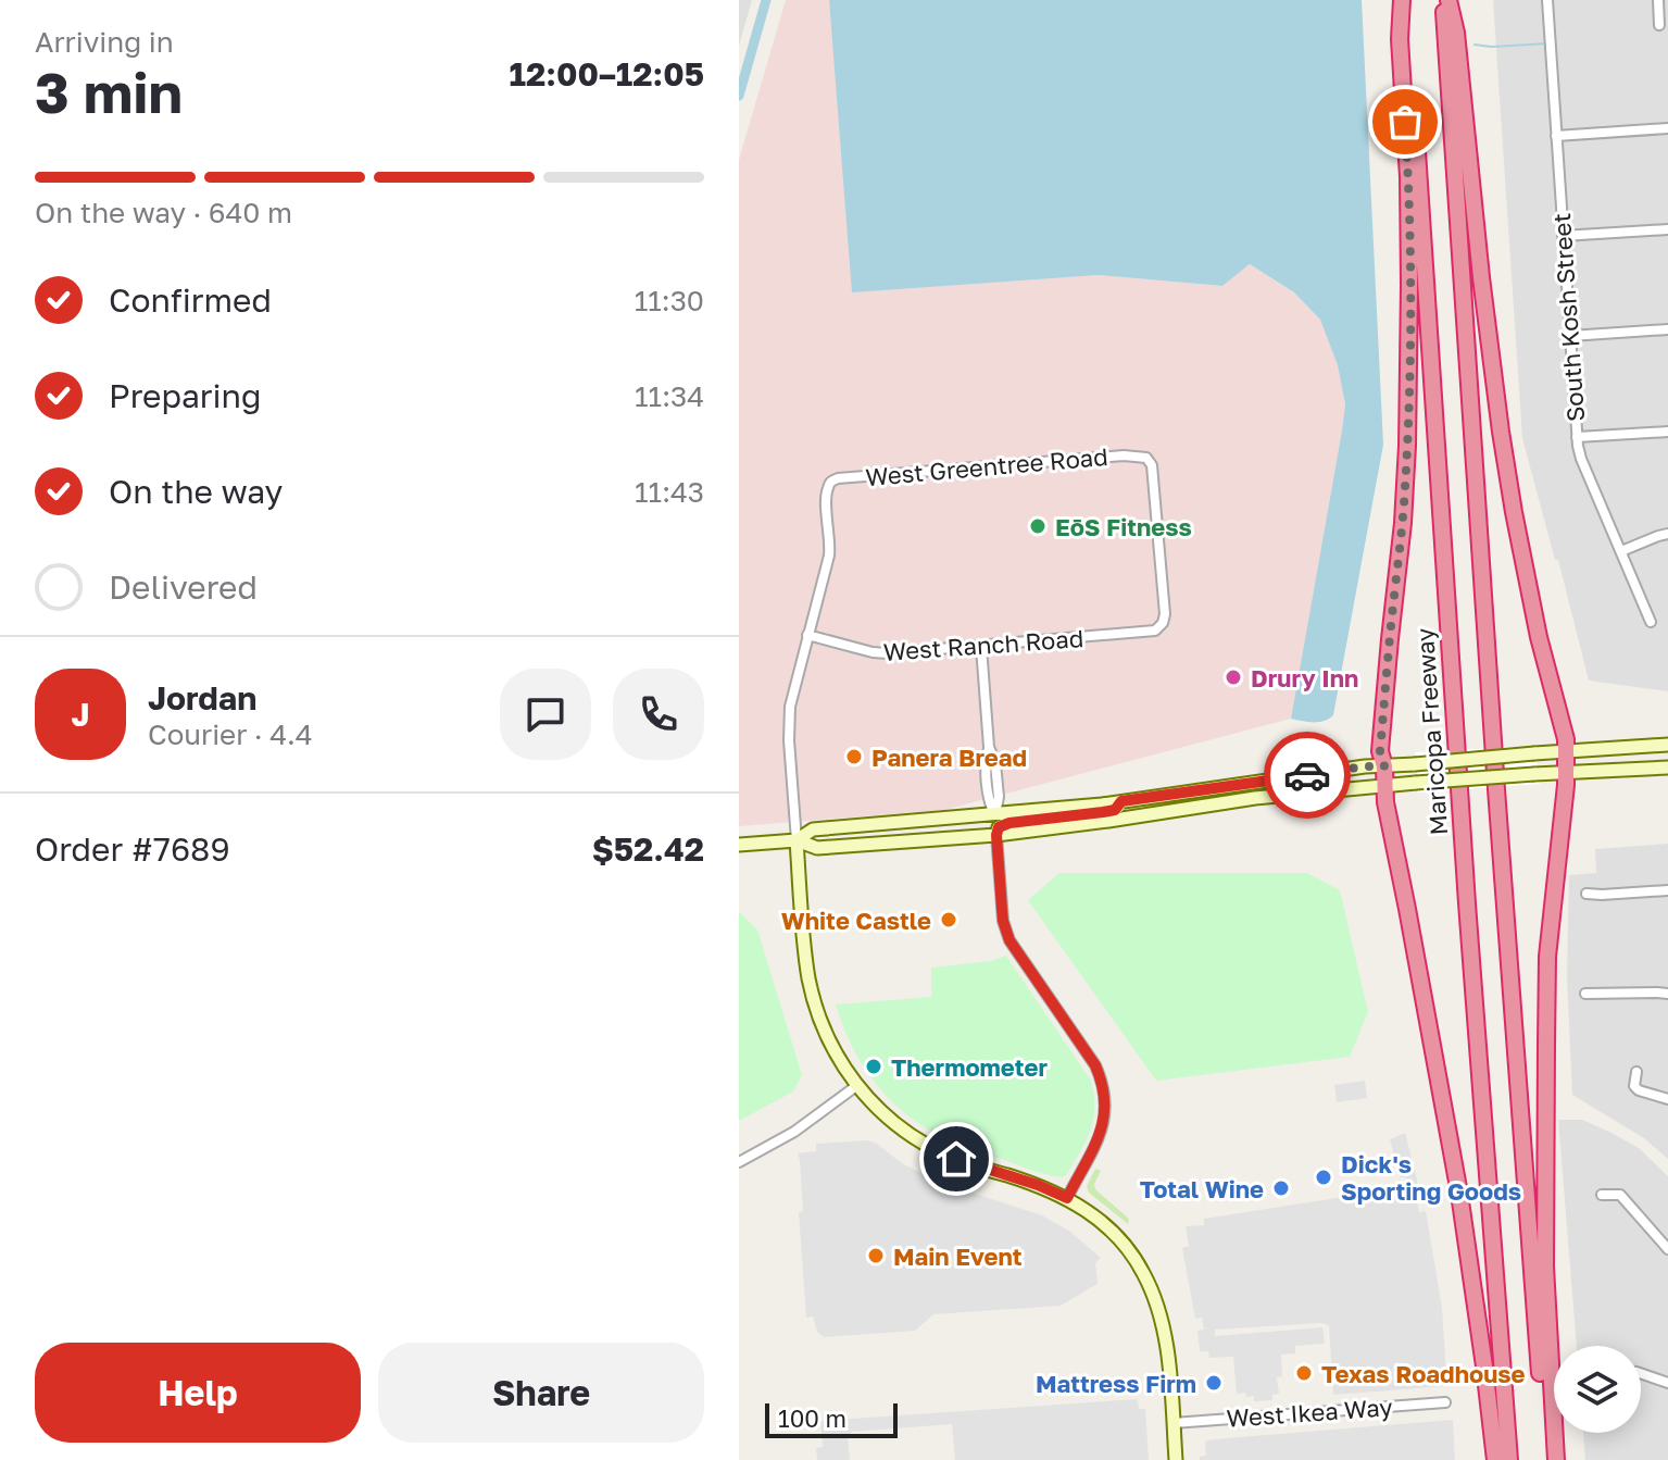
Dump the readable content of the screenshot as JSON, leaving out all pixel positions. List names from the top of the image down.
{
  "streets": {
    "highway": ["Maricopa Freeway"],
    "street": [
      "South Kosh Street",
      "West Greentree Road",
      "West Ranch Road",
      "West Ikea Way"
    ]
  },
  "crossings": [
    ["West Greentree Road", "West Ranch Road"]
  ],
  "places": [
    "EōS Fitness",
    "Drury Inn",
    "Panera Bread",
    "White Castle",
    "Thermometer",
    "Dick's Sporting Goods",
    "Total Wine",
    "Main Event",
    "Texas Roadhouse",
    "Mattress Firm"
  ],
  "scale_bar": "100 m",
  "page": {
    "heading": ["3 min", "Arriving in", "12:00–12:05"],
    "panel": [
      "Jordan",
      "Courier · 4.4",
      "Order #7689",
      "$52.42"
    ],
    "bar": "On the way · 640 m",
    "list": [
      ["Confirmed", "11:30"],
      ["Preparing", "11:34"],
      ["On the way", "11:43"],
      "Delivered"
    ],
    "round": "J",
    "buttons": ["Help", "Share"],
    "scale": "100 m"
  }
}
